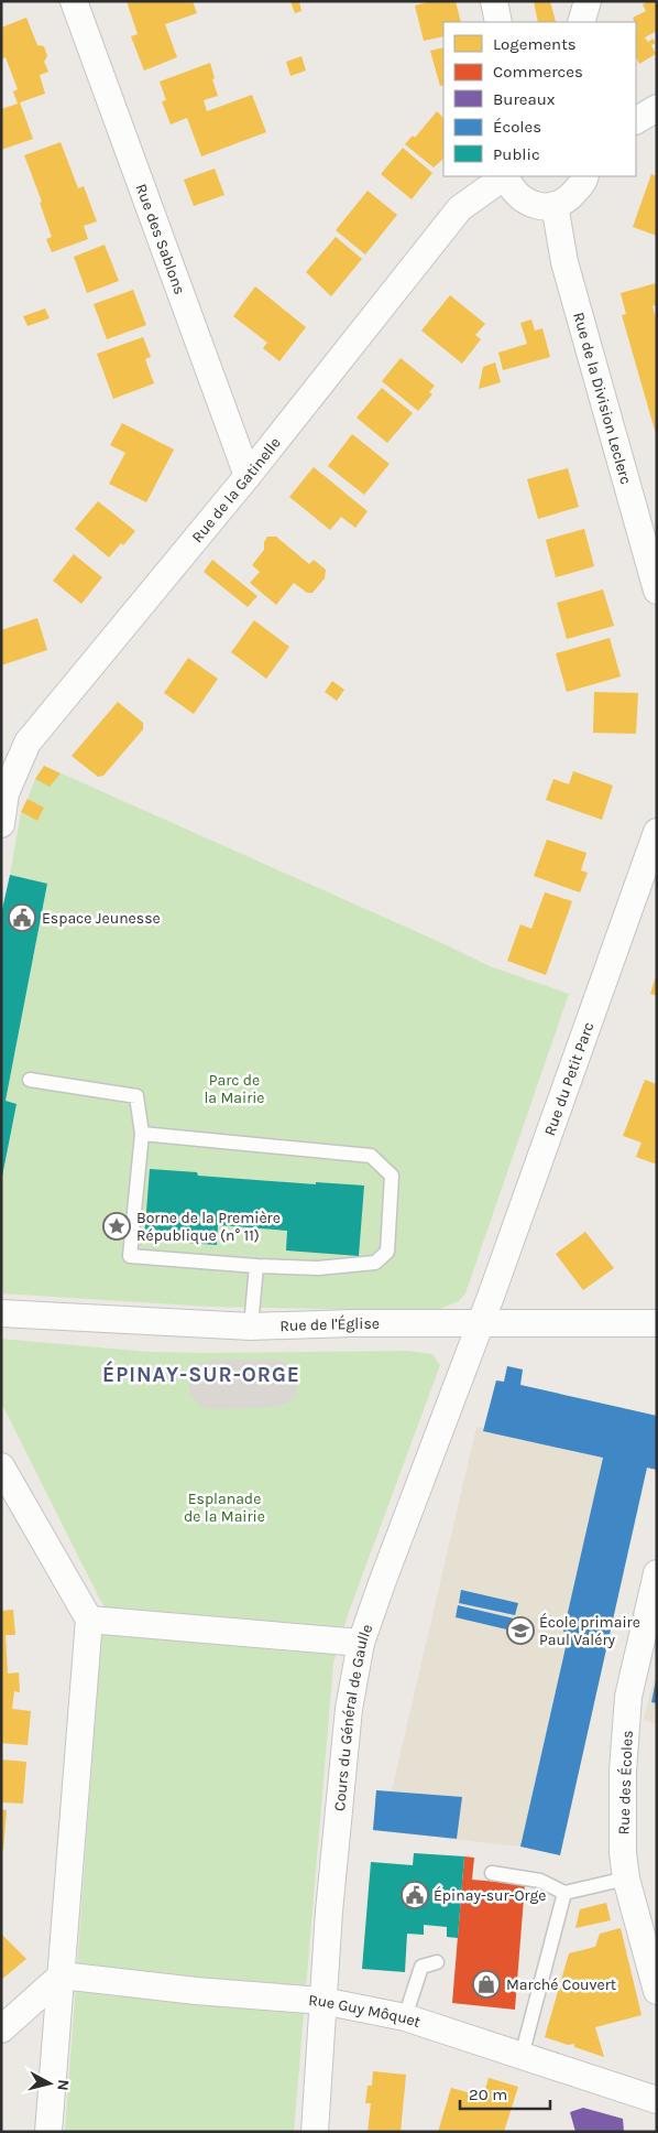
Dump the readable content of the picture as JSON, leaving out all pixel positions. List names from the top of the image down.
{
  "streets": {
    "street": [
      "Rue des Sablons",
      "Rue de la Division Leclerc",
      "Rue de la Gatinelle",
      "Rue du Petit Parc",
      "Rue de l'Église",
      "Cours du Général de Gaulle",
      "Rue des Écoles",
      "Rue Guy Môquet"
    ]
  },
  "crossings": [
    ["Rue des Sablons", "Rue de la Gatinelle"],
    ["Rue du Petit Parc", "Rue de l'Église"],
    ["Rue du Petit Parc", "Cours du Général de Gaulle"],
    ["Rue de l'Église", "Cours du Général de Gaulle"],
    ["Cours du Général de Gaulle", "Rue Guy Môquet"]
  ],
  "districts": ["ÉPINAY-SUR-ORGE"],
  "parks": ["Parc de la Mairie", "Esplanade de la Mairie"],
  "places": {
    "public building": ["Espace Jeunesse", "Épinay-sur-Orge"],
    "place": ["Borne de la Première République (n° 11)"],
    "school or university": ["École primaire Paul Valéry"],
    "shop": ["Marché Couvert"]
  },
  "legend": [
    "Logements",
    "Commerces",
    "Bureaux",
    "Écoles",
    "Public"
  ],
  "scale_bar": "20 m",
  "north": "right"
}
